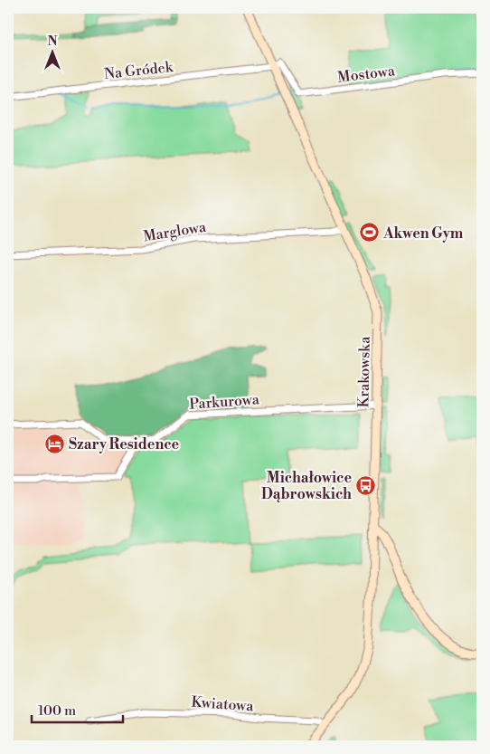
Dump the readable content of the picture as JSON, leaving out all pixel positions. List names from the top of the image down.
{
  "streets": {
    "main road": ["Krakowska"],
    "street": [
      "Na Gródek",
      "Mostowa",
      "Marglowa",
      "Parkurowa",
      "Kwiatowa"
    ]
  },
  "crossings": [
    ["Na Gródek", "Mostowa"],
    ["Na Gródek", "Krakowska"],
    ["Mostowa", "Krakowska"],
    ["Marglowa", "Krakowska"],
    ["Krakowska", "Parkurowa"],
    ["Krakowska", "Kwiatowa"]
  ],
  "places": {
    "sports": ["Akwen Gym"],
    "hotel": ["Szary Residence"],
    "bus stop": ["Michałowice Dąbrowskich"]
  },
  "scale_bar": "100 m",
  "north": "top"
}
